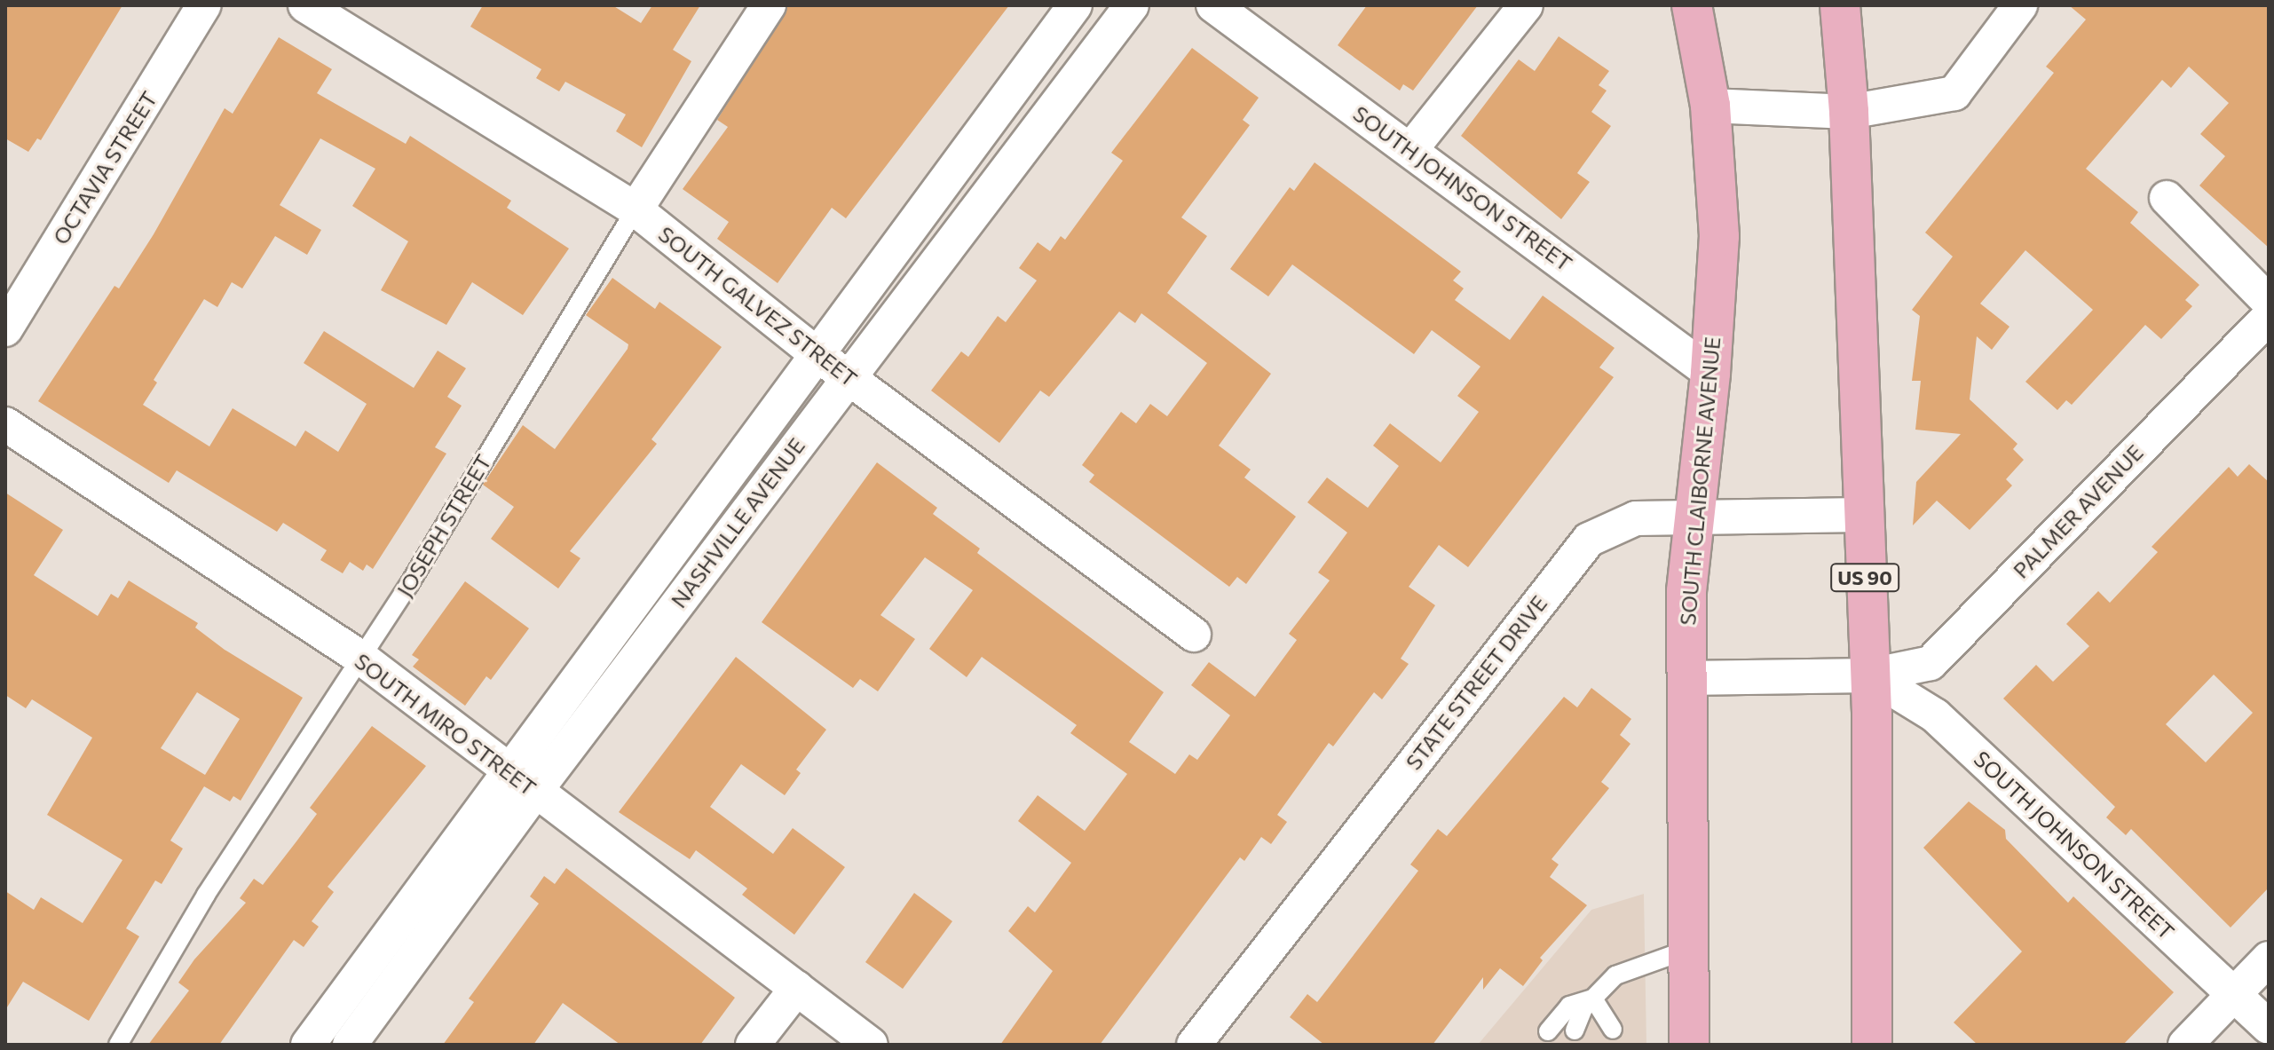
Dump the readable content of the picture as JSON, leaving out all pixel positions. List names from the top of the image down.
{
  "streets": {
    "main road": ["SOUTH CLAIBORNE AVENUE", "US 90"],
    "street": [
      "OCTAVIA STREET",
      "SOUTH JOHNSON STREET",
      "SOUTH GALVEZ STREET",
      "PALMER AVENUE",
      "NASHVILLE AVENUE",
      "JOSEPH STREET",
      "STATE STREET DRIVE",
      "SOUTH MIRO STREET"
    ]
  },
  "crossings": [
    ["SOUTH JOHNSON STREET", "SOUTH CLAIBORNE AVENUE"],
    ["SOUTH JOHNSON STREET", "PALMER AVENUE"],
    ["SOUTH JOHNSON STREET", "US 90"],
    ["SOUTH GALVEZ STREET", "NASHVILLE AVENUE"],
    ["SOUTH GALVEZ STREET", "JOSEPH STREET"],
    ["SOUTH CLAIBORNE AVENUE", "PALMER AVENUE"],
    ["SOUTH CLAIBORNE AVENUE", "STATE STREET DRIVE"],
    ["PALMER AVENUE", "US 90"],
    ["NASHVILLE AVENUE", "SOUTH MIRO STREET"],
    ["JOSEPH STREET", "SOUTH MIRO STREET"],
    ["US 90", "STATE STREET DRIVE"]
  ]
}
